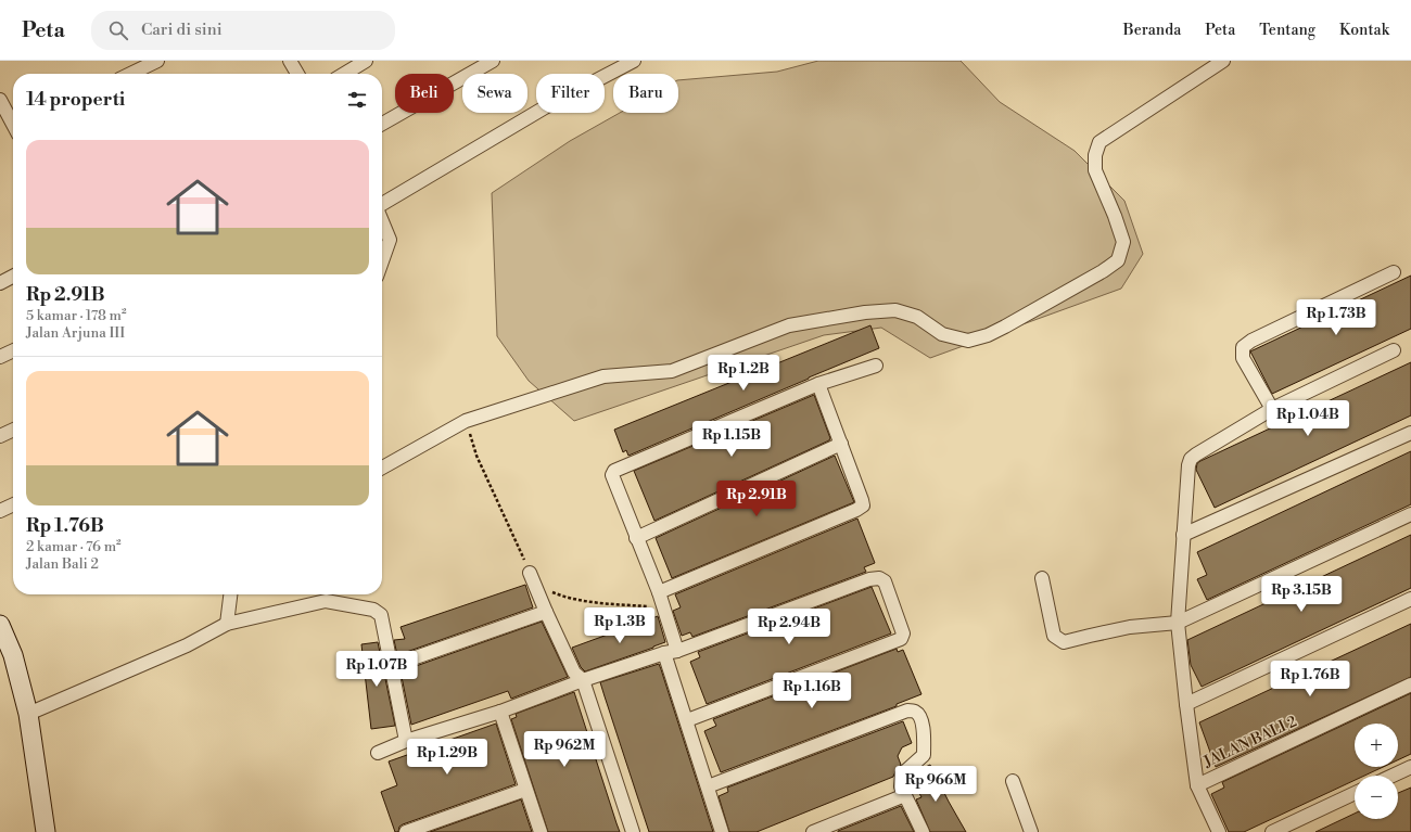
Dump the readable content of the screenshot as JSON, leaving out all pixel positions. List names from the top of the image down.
{
  "streets": {
    "street": ["JALAN BALI 2"]
  },
  "page": {
    "header": "Peta",
    "search": "Cari di sini",
    "nav": [
      "Beranda",
      "Peta",
      "Tentang",
      "Kontak"
    ],
    "chip": [
      "Beli",
      "Sewa",
      "Filter",
      "Baru"
    ],
    "heading": "14 properti",
    "list": [
      {
        "name": "Rp 2.91B",
        "note": "5 kamar · 178 m² · Jalan Arjuna III"
      },
      {
        "name": "Rp 1.76B",
        "note": "2 kamar · 76 m² · Jalan Bali 2"
      }
    ],
    "price": [
      "Rp 1.73B",
      "Rp 1.2B",
      "Rp 1.04B",
      "Rp 1.15B",
      "Rp 2.91B",
      "Rp 3.15B",
      "Rp 1.3B",
      "Rp 2.94B",
      "Rp 1.07B",
      "Rp 1.76B",
      "Rp 1.16B",
      "Rp 962M",
      "Rp 1.29B",
      "Rp 966M"
    ],
    "map_buttons": ["+", "−"]
  }
}
